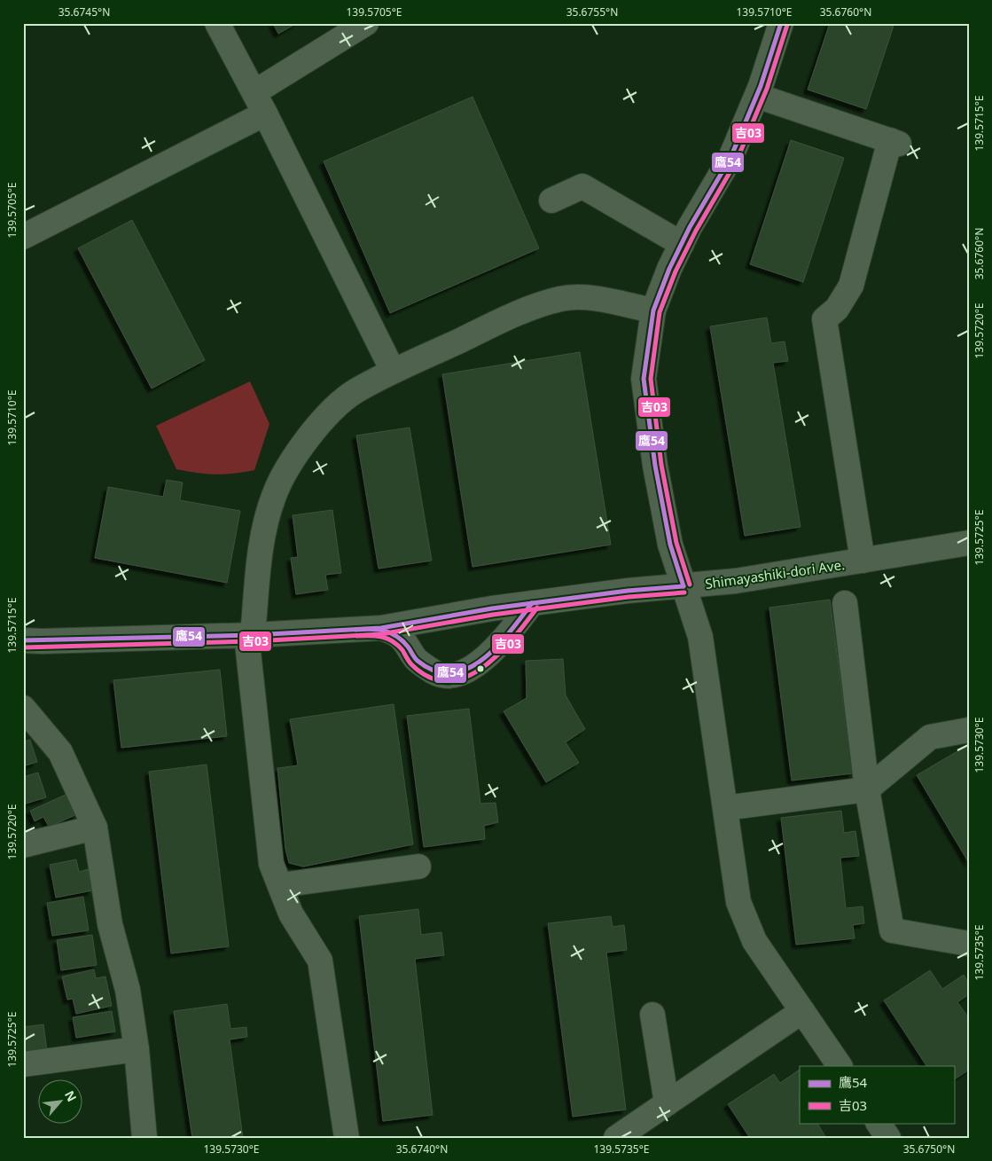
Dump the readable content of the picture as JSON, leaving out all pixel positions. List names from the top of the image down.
{
  "streets": {
    "street": ["Shimayashiki-dori Ave."]
  },
  "lines": ["transit line 鷹54", "transit line 吉03"],
  "legend": ["鷹54", "吉03"],
  "north": "top right",
  "coordinates": [
    "35.6745°N",
    "139.5705°E",
    "35.6755°N",
    "139.5710°E",
    "35.6760°N",
    "139.5715°E",
    "139.5720°E",
    "139.5725°E",
    "139.5730°E",
    "139.5735°E",
    "35.6740°N",
    "35.6750°N"
  ]
}
